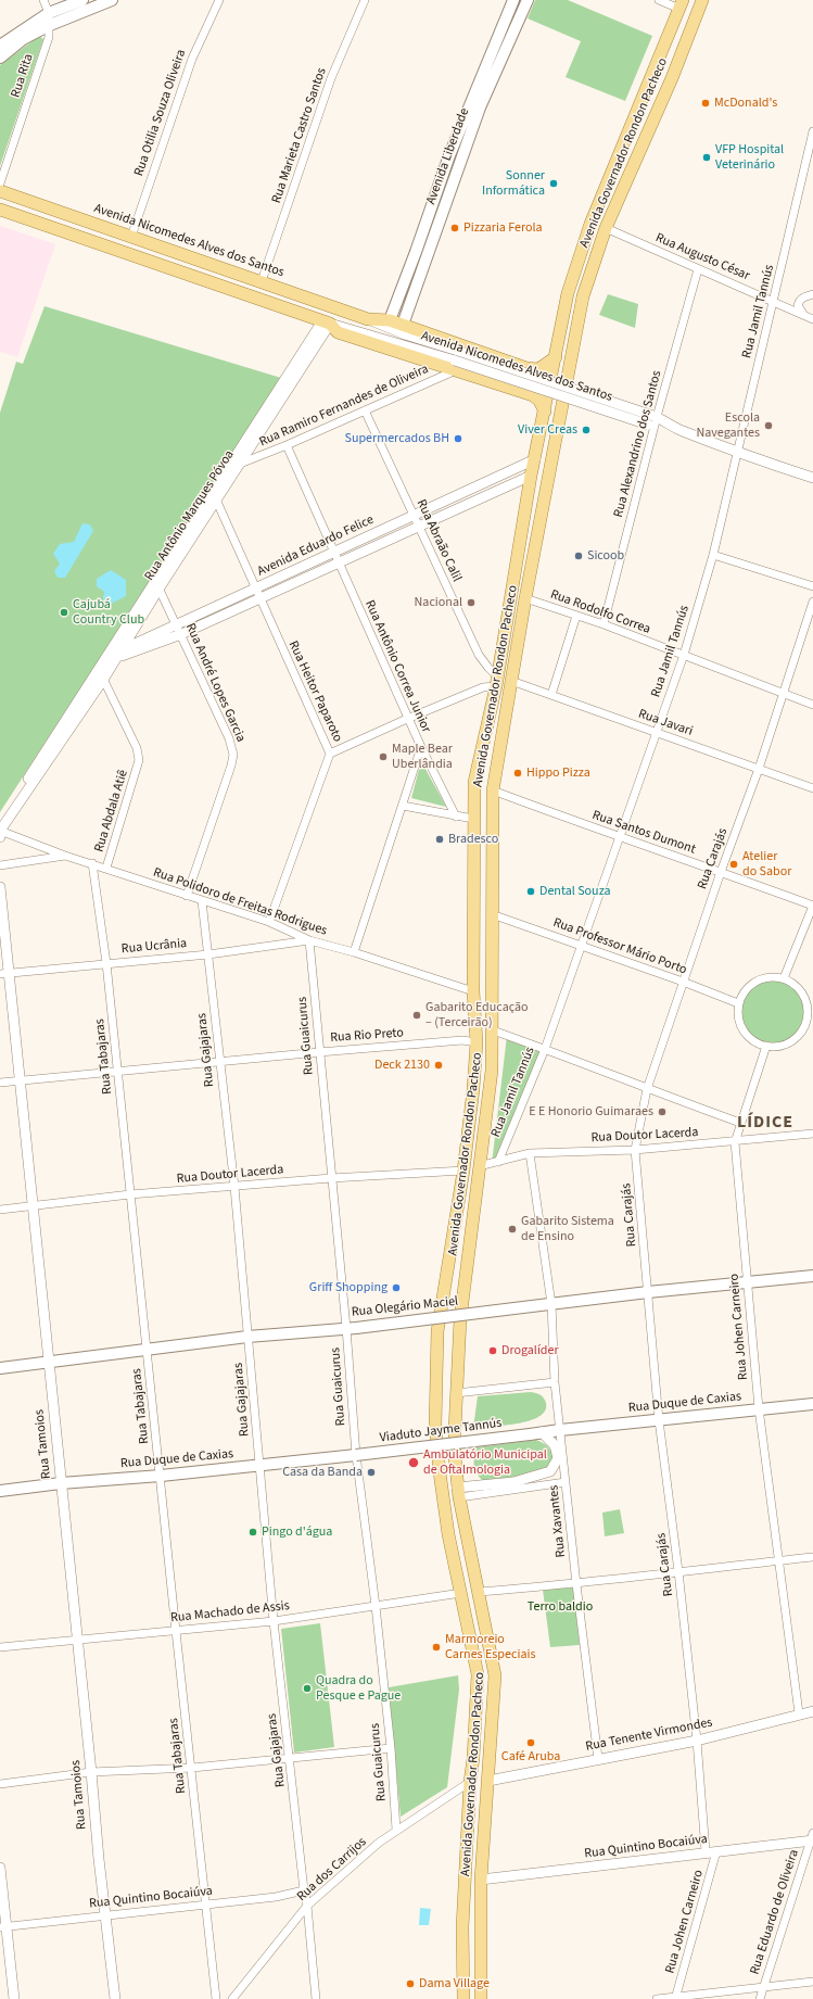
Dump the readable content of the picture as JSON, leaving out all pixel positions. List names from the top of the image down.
{
  "streets": {
    "main road": [
      "Avenida Governador Rondon Pacheco",
      "Avenida Liberdade",
      "Avenida Nicomedes Alves dos Santos",
      "Rua Olegário Maciel",
      "Rua Duque de Caxias",
      "Viaduto Jayme Tannús"
    ],
    "street": [
      "Rua Rita",
      "Rua Otilia Souza Oliveira",
      "Rua Marieta Castro Santos",
      "Rua Augusto César",
      "Rua Jamil Tannús",
      "Rua Ramiro Fernandes de Oliveira",
      "Rua Alexandrino dos Santos",
      "Rua Antônio Marques Póvoa",
      "Rua Abraão Calil",
      "Avenida Eduardo Felice",
      "Rua Rodolfo Correa",
      "Rua Antônio Correa Junior",
      "Rua André Lopes Garcia",
      "Rua Heitor Paparoto",
      "Rua Javari",
      "Rua Abdala Atiê",
      "Rua Santos Dumont",
      "Rua Carajás",
      "Rua Polidoro de Freitas Rodrigues",
      "Rua Ucrânia",
      "Rua Professor Mário Porto",
      "Rua Guaicurus",
      "Rua Rio Preto",
      "Rua Gajajaras",
      "Rua Tabajaras",
      "Rua Doutor Lacerda",
      "Rua Johen Carneiro",
      "Rua Tamoios",
      "Rua Xavantes",
      "Rua Machado de Assis",
      "Rua Tenente Virmondes",
      "Rua Quintino Bocaiúva",
      "Rua dos Carrijos",
      "Rua Eduardo de Oliveira"
    ]
  },
  "crossings": [
    ["Rua Otilia Souza Oliveira", "Avenida Nicomedes Alves dos Santos"],
    ["Rua Marieta Castro Santos", "Avenida Nicomedes Alves dos Santos"],
    ["Avenida Governador Rondon Pacheco", "Avenida Nicomedes Alves dos Santos"],
    ["Avenida Governador Rondon Pacheco", "Rua Augusto César"],
    ["Avenida Governador Rondon Pacheco", "Rua Abraão Calil"],
    ["Avenida Governador Rondon Pacheco", "Avenida Eduardo Felice"],
    ["Avenida Governador Rondon Pacheco", "Rua Rodolfo Correa"],
    ["Avenida Governador Rondon Pacheco", "Rua Javari"],
    ["Avenida Governador Rondon Pacheco", "Rua Santos Dumont"],
    ["Avenida Governador Rondon Pacheco", "Rua Polidoro de Freitas Rodrigues"],
    ["Avenida Governador Rondon Pacheco", "Rua Professor Mário Porto"],
    ["Avenida Governador Rondon Pacheco", "Rua Rio Preto"],
    ["Avenida Governador Rondon Pacheco", "Rua Doutor Lacerda"],
    ["Avenida Governador Rondon Pacheco", "Rua Machado de Assis"],
    ["Avenida Governador Rondon Pacheco", "Rua Tenente Virmondes"],
    ["Avenida Governador Rondon Pacheco", "Rua Quintino Bocaiúva"],
    ["Avenida Governador Rondon Pacheco", "Rua dos Carrijos"],
    ["Avenida Liberdade", "Avenida Nicomedes Alves dos Santos"],
    ["Avenida Nicomedes Alves dos Santos", "Rua Jamil Tannús"],
    ["Avenida Nicomedes Alves dos Santos", "Rua Ramiro Fernandes de Oliveira"],
    ["Avenida Nicomedes Alves dos Santos", "Rua Alexandrino dos Santos"],
    ["Avenida Nicomedes Alves dos Santos", "Rua Antônio Marques Póvoa"],
    ["Rua Augusto César", "Rua Jamil Tannús"],
    ["Rua Augusto César", "Rua Alexandrino dos Santos"],
    ["Rua Jamil Tannús", "Rua Rodolfo Correa"],
    ["Rua Jamil Tannús", "Rua Javari"],
    ["Rua Jamil Tannús", "Rua Santos Dumont"],
    ["Rua Jamil Tannús", "Rua Professor Mário Porto"],
    ["Rua Jamil Tannús", "Rua Doutor Lacerda"],
    ["Rua Ramiro Fernandes de Oliveira", "Rua Antônio Marques Póvoa"],
    ["Rua Ramiro Fernandes de Oliveira", "Rua Abraão Calil"],
    ["Rua Ramiro Fernandes de Oliveira", "Rua Antônio Correa Junior"],
    ["Rua Alexandrino dos Santos", "Rua Rodolfo Correa"],
    ["Rua Antônio Marques Póvoa", "Avenida Eduardo Felice"],
    ["Rua Antônio Marques Póvoa", "Rua André Lopes Garcia"],
    ["Rua Antônio Marques Póvoa", "Rua Heitor Paparoto"],
    ["Rua Antônio Marques Póvoa", "Rua Abdala Atiê"],
    ["Rua Antônio Marques Póvoa", "Rua Polidoro de Freitas Rodrigues"],
    ["Rua Abraão Calil", "Avenida Eduardo Felice"],
    ["Avenida Eduardo Felice", "Rua Antônio Correa Junior"],
    ["Avenida Eduardo Felice", "Rua André Lopes Garcia"],
    ["Avenida Eduardo Felice", "Rua Heitor Paparoto"],
    ["Avenida Eduardo Felice", "Rua Abdala Atiê"],
    ["Rua Rodolfo Correa", "Rua Carajás"],
    ["Rua Antônio Correa Junior", "Rua Polidoro de Freitas Rodrigues"],
    ["Rua André Lopes Garcia", "Rua Polidoro de Freitas Rodrigues"],
    ["Rua Heitor Paparoto", "Rua Polidoro de Freitas Rodrigues"],
    ["Rua Javari", "Rua Carajás"],
    ["Rua Abdala Atiê", "Rua Polidoro de Freitas Rodrigues"],
    ["Rua Santos Dumont", "Rua Carajás"],
    ["Rua Carajás", "Rua Professor Mário Porto"],
    ["Rua Carajás", "Rua Doutor Lacerda"],
    ["Rua Carajás", "Rua Olegário Maciel"],
    ["Rua Carajás", "Rua Duque de Caxias"],
    ["Rua Carajás", "Rua Tenente Virmondes"],
    ["Rua Carajás", "Rua Quintino Bocaiúva"],
    ["Rua Polidoro de Freitas Rodrigues", "Rua Ucrânia"],
    ["Rua Polidoro de Freitas Rodrigues", "Rua Guaicurus"],
    ["Rua Polidoro de Freitas Rodrigues", "Rua Gajajaras"],
    ["Rua Polidoro de Freitas Rodrigues", "Rua Tabajaras"],
    ["Rua Ucrânia", "Rua Guaicurus"],
    ["Rua Ucrânia", "Rua Gajajaras"],
    ["Rua Ucrânia", "Rua Tabajaras"],
    ["Rua Ucrânia", "Rua Tamoios"],
    ["Rua Professor Mário Porto", "Rua Johen Carneiro"],
    ["Rua Guaicurus", "Rua Rio Preto"],
    ["Rua Guaicurus", "Rua Doutor Lacerda"],
    ["Rua Guaicurus", "Rua Olegário Maciel"],
    ["Rua Guaicurus", "Rua Duque de Caxias"],
    ["Rua Guaicurus", "Viaduto Jayme Tannús"],
    ["Rua Guaicurus", "Rua Machado de Assis"],
    ["Rua Guaicurus", "Rua dos Carrijos"],
    ["Rua Rio Preto", "Rua Gajajaras"],
    ["Rua Rio Preto", "Rua Tabajaras"],
    ["Rua Rio Preto", "Rua Tamoios"],
    ["Rua Gajajaras", "Rua Doutor Lacerda"],
    ["Rua Gajajaras", "Rua Olegário Maciel"],
    ["Rua Gajajaras", "Rua Duque de Caxias"],
    ["Rua Gajajaras", "Rua Machado de Assis"],
    ["Rua Gajajaras", "Rua Quintino Bocaiúva"],
    ["Rua Gajajaras", "Rua dos Carrijos"],
    ["Rua Tabajaras", "Rua Doutor Lacerda"],
    ["Rua Tabajaras", "Rua Olegário Maciel"],
    ["Rua Tabajaras", "Rua Duque de Caxias"],
    ["Rua Tabajaras", "Rua Machado de Assis"],
    ["Rua Tabajaras", "Rua Quintino Bocaiúva"],
    ["Rua Doutor Lacerda", "Rua Johen Carneiro"],
    ["Rua Doutor Lacerda", "Rua Tamoios"],
    ["Rua Doutor Lacerda", "Rua Xavantes"],
    ["Rua Olegário Maciel", "Rua Johen Carneiro"],
    ["Rua Olegário Maciel", "Rua Tamoios"],
    ["Rua Olegário Maciel", "Rua Xavantes"],
    ["Rua Johen Carneiro", "Rua Duque de Caxias"],
    ["Rua Johen Carneiro", "Rua Tenente Virmondes"],
    ["Rua Johen Carneiro", "Rua Quintino Bocaiúva"],
    ["Rua Duque de Caxias", "Viaduto Jayme Tannús"],
    ["Rua Duque de Caxias", "Rua Tamoios"],
    ["Rua Duque de Caxias", "Rua Xavantes"],
    ["Rua Tamoios", "Rua Machado de Assis"],
    ["Rua Tamoios", "Rua Quintino Bocaiúva"],
    ["Rua Xavantes", "Rua Tenente Virmondes"],
    ["Rua Quintino Bocaiúva", "Rua Eduardo de Oliveira"]
  ],
  "districts": ["LÍDICE"],
  "parks": ["Terro baldio"],
  "places": [
    "McDonald's",
    "VFP Hospital Veterinário",
    "Sonner Informática",
    "Pizzaria Ferola",
    "Escola Navegantes",
    "Viver Creas",
    "Supermercados BH",
    "Sicoob",
    "Nacional",
    "Cajubá Country Club",
    "Maple Bear Uberlândia",
    "Hippo Pizza",
    "Bradesco",
    "Atelier do Sabor",
    "Dental Souza",
    "Gabarito Educação – (Terceirão)",
    "Deck 2130",
    "E E Honorio Guimaraes",
    "Gabarito Sistema de Ensino",
    "Griff Shopping",
    "Drogalíder",
    "Ambulatório Municipal de Oftalmologia",
    "Casa da Banda",
    "Pingo d'água",
    "Marmoreio Carnes Especiais",
    "Quadra do Pesque e Pague",
    "Café Aruba",
    "Dama Village"
  ]
}
